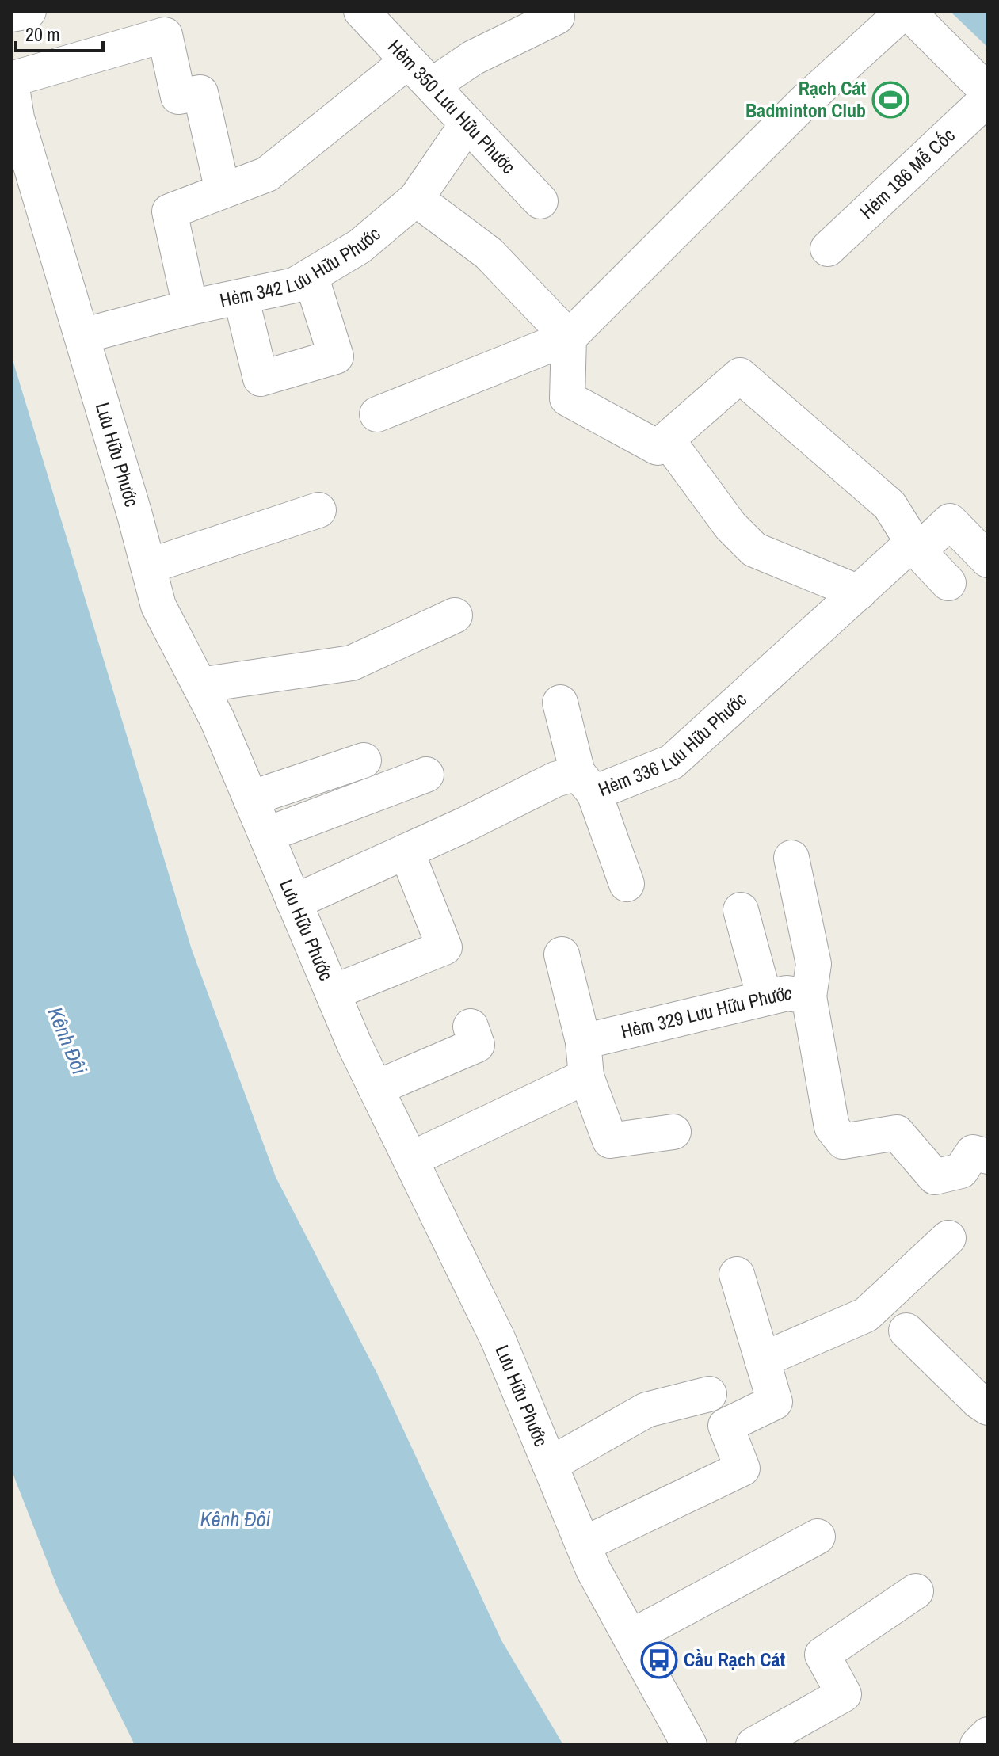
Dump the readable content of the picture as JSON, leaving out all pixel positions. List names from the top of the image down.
{
  "streets": {
    "street": [
      "Hẻm 350 Lưu Hữu Phước",
      "Hẻm 186 Mễ Cốc",
      "Hẻm 342 Lưu Hữu Phước",
      "Lưu Hữu Phước",
      "Hẻm 336 Lưu Hữu Phước",
      "Hẻm 329 Lưu Hữu Phước"
    ]
  },
  "crossings": [
    ["Hẻm 350 Lưu Hữu Phước", "Hẻm 342 Lưu Hữu Phước"],
    ["Hẻm 342 Lưu Hữu Phước", "Lưu Hữu Phước"],
    ["Lưu Hữu Phước", "Hẻm 336 Lưu Hữu Phước"]
  ],
  "water": ["Kênh Đôi"],
  "places": {
    "sports": ["Rạch Cát Badminton Club"],
    "bus stop": ["Cầu Rạch Cát"]
  },
  "scale_bar": "20 m"
}
